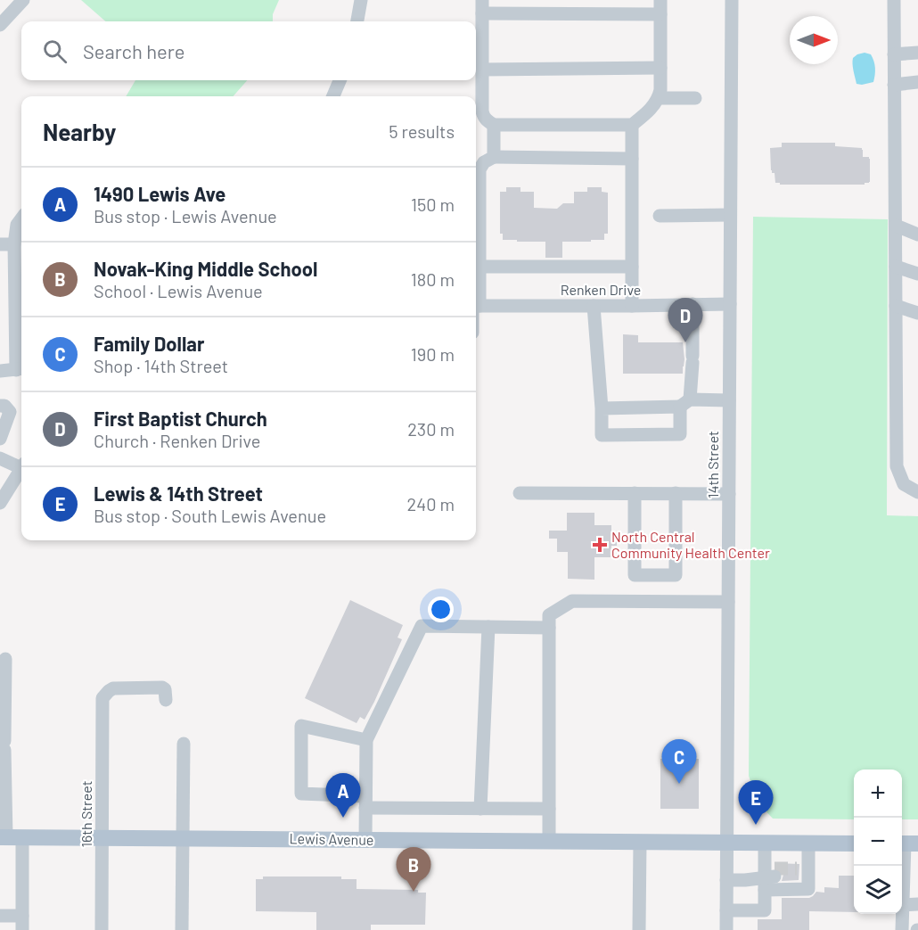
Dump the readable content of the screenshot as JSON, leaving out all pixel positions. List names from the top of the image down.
{
  "streets": {
    "main road": ["Lewis Avenue"],
    "street": ["Renken Drive", "14th Street", "16th Street"]
  },
  "crossings": [
    ["Renken Drive", "14th Street"],
    ["14th Street", "Lewis Avenue"],
    ["16th Street", "Lewis Avenue"]
  ],
  "places": {
    "health": ["North Central Community Health Center"]
  },
  "north": "right",
  "page": {
    "search": "Search here",
    "heading": ["Nearby", "5 results"],
    "list": [
      {
        "mark": "A",
        "name": "1490 Lewis Ave",
        "note": "Bus stop · Lewis Avenue",
        "value": "150 m"
      },
      {
        "mark": "B",
        "name": "Novak-King Middle School",
        "note": "School · Lewis Avenue",
        "value": "180 m"
      },
      {
        "mark": "C",
        "name": "Family Dollar",
        "note": "Shop · 14th Street",
        "value": "190 m"
      },
      {
        "mark": "D",
        "name": "First Baptist Church",
        "note": "Church · Renken Drive",
        "value": "230 m"
      },
      {
        "mark": "E",
        "name": "Lewis & 14th Street",
        "note": "Bus stop · South Lewis Avenue",
        "value": "240 m"
      }
    ],
    "pins": [
      "D",
      "C",
      "A",
      "E",
      "B"
    ],
    "map_buttons": ["+", "−"]
  }
}
